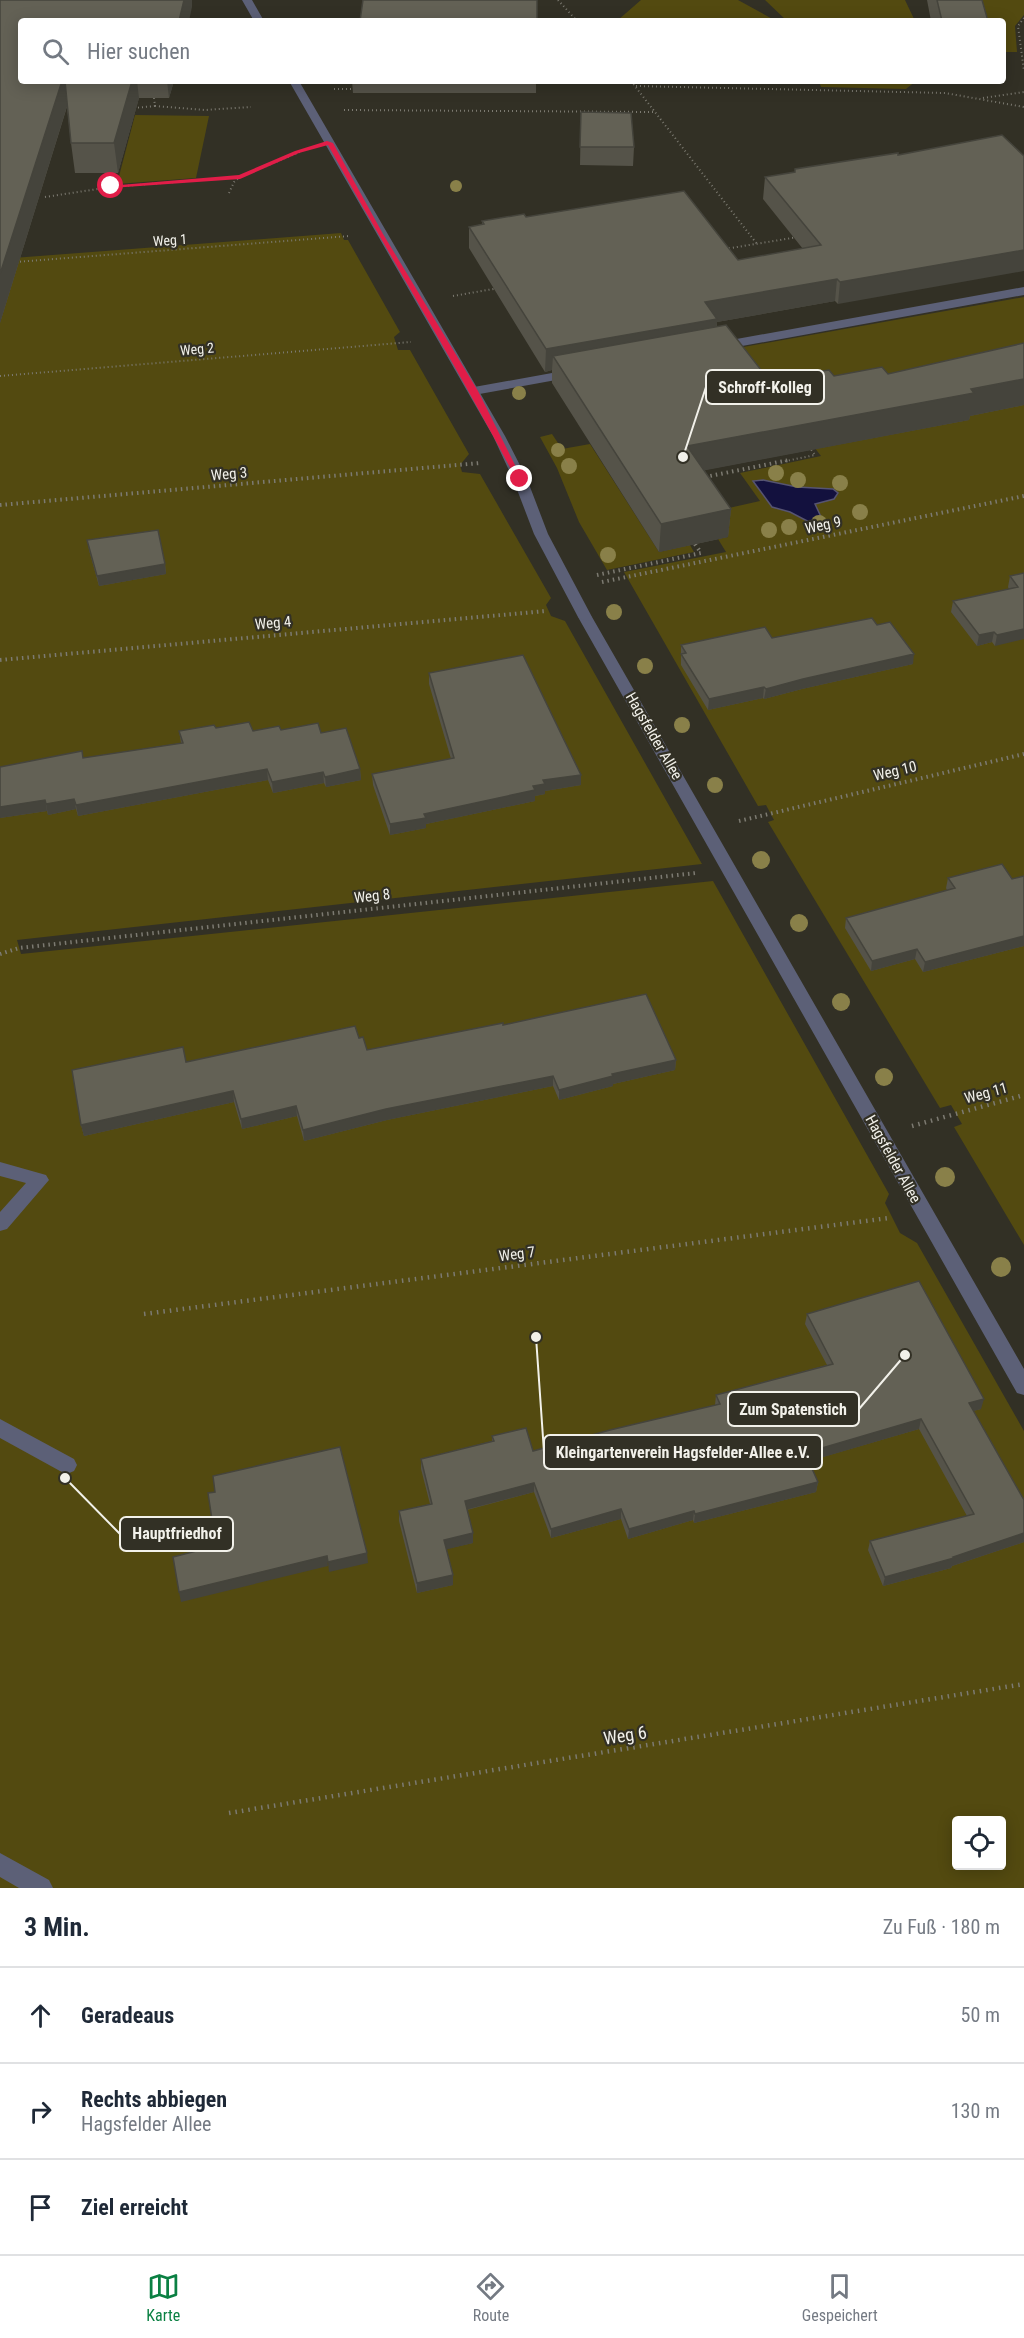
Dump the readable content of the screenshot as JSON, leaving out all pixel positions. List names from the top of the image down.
{
  "streets": {
    "street": ["Hagsfelder Allee"],
    "path": [
      "Weg 1",
      "Weg 2",
      "Weg 3",
      "Weg 9",
      "Weg 4",
      "Weg 10",
      "Weg 8",
      "Weg 11",
      "Weg 7",
      "Weg 6"
    ]
  },
  "crossings": [
    ["Hagsfelder Allee", "Weg 8"],
    ["Hagsfelder Allee", "Weg 11"]
  ],
  "places": [
    "Schroff-Kolleg",
    "Kleingartenverein Hagsfelder-Allee e.V.",
    "Zum Spatenstich",
    "Hauptfriedhof"
  ],
  "page": {
    "search": "Hier suchen",
    "heading": ["3 Min.", "Zu Fuß · 180 m"],
    "list": [
      ["Geradeaus", "50 m"],
      ["Rechts abbiegen", "Hagsfelder Allee", "130 m"],
      "Ziel erreicht"
    ],
    "nav": ["Karte", "Route", "Gespeichert"]
  }
}
